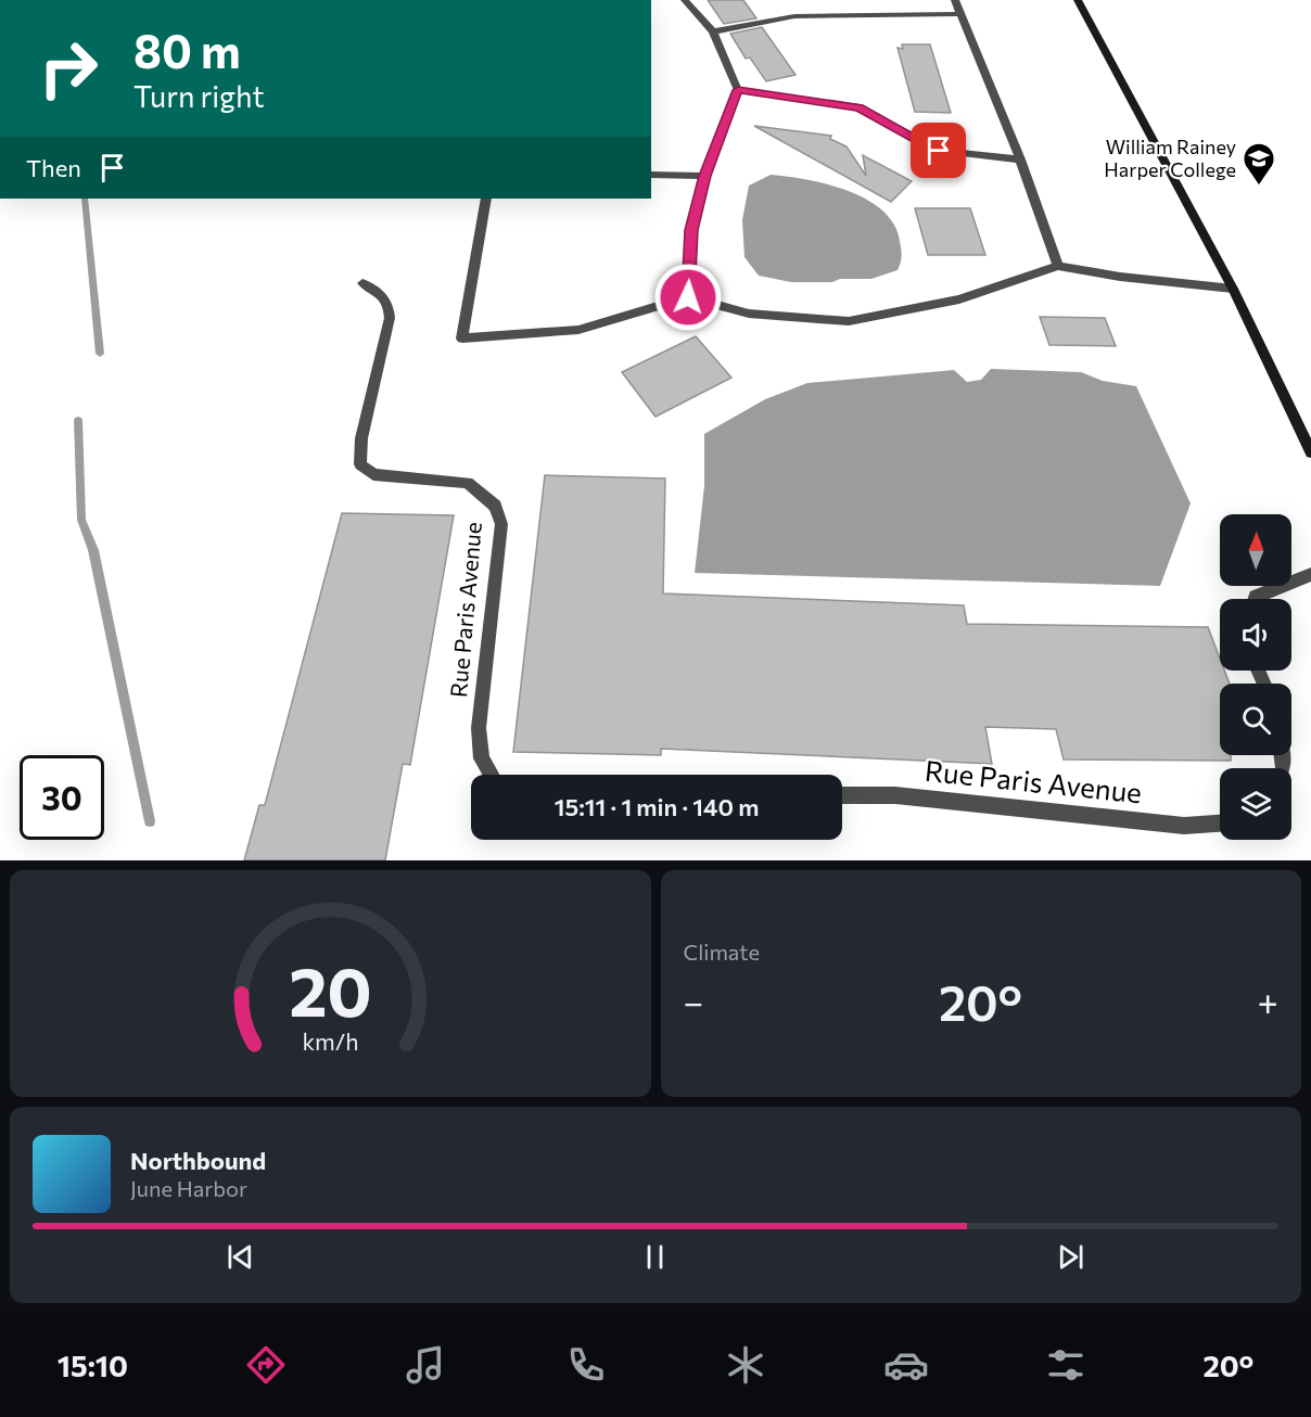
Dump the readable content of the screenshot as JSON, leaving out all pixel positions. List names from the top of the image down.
{
  "streets": {
    "street": ["Rue Paris Avenue"]
  },
  "places": {
    "school or university": ["William Rainey Harper College"]
  },
  "north": "top",
  "page": {
    "turn": ["80 m", "Turn right"],
    "then": "Then",
    "limit": "30",
    "trip": "15:11 · 1 min · 140 m",
    "tile": "Climate",
    "heat": ["−", "20°", "+"],
    "song": ["Northbound", "June Harbor"],
    "tabs": ["15:10", "20°"],
    "gauge": ["20", "km/h"]
  }
}
